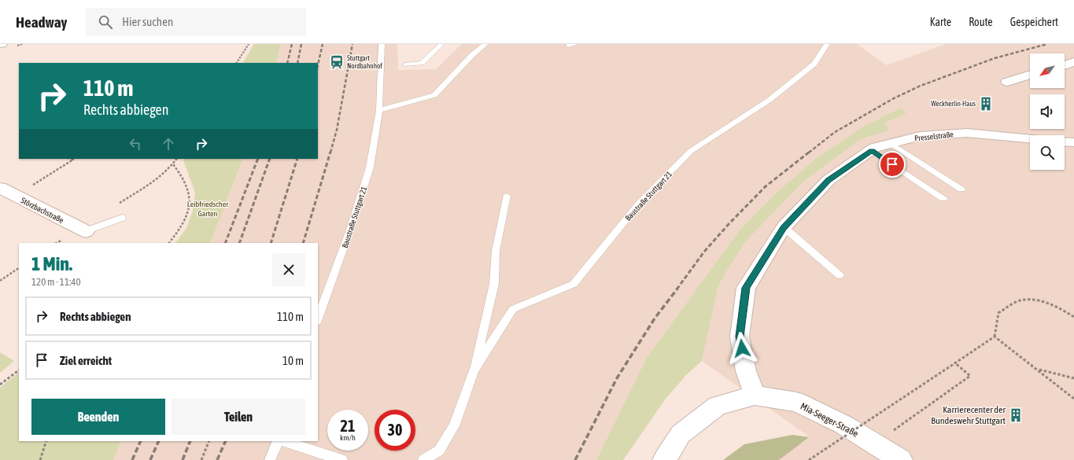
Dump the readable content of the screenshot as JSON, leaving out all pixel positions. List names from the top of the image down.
{
  "streets": {
    "street": ["Presselstraße", "Störzbachstraße", "Mia-Seeger-Straße"],
    "lane": ["Baustraße Stuttgart 21"]
  },
  "crossings": [
    ["Presselstraße", "Mia-Seeger-Straße"]
  ],
  "parks": ["Leibfriedscher Garten"],
  "places": {
    "station": ["Stuttgart Nordbahnhof"],
    "building": ["Weckherlin-Haus", "Karrierecenter der Bundeswehr Stuttgart"]
  },
  "north": "bottom left",
  "page": {
    "header": "Headway",
    "search": "Hier suchen",
    "nav": ["Karte", "Route", "Gespeichert"],
    "turn": ["110 m", "Rechts abbiegen"],
    "heading": ["1 Min.", "120 m · 11:40"],
    "list": [
      {
        "name": "Rechts abbiegen",
        "value": "110 m"
      },
      {
        "name": "Ziel erreicht",
        "value": "10 m"
      }
    ],
    "buttons": ["Beenden", "Teilen"],
    "speed": "21 km/h",
    "limit": "30"
  }
}
